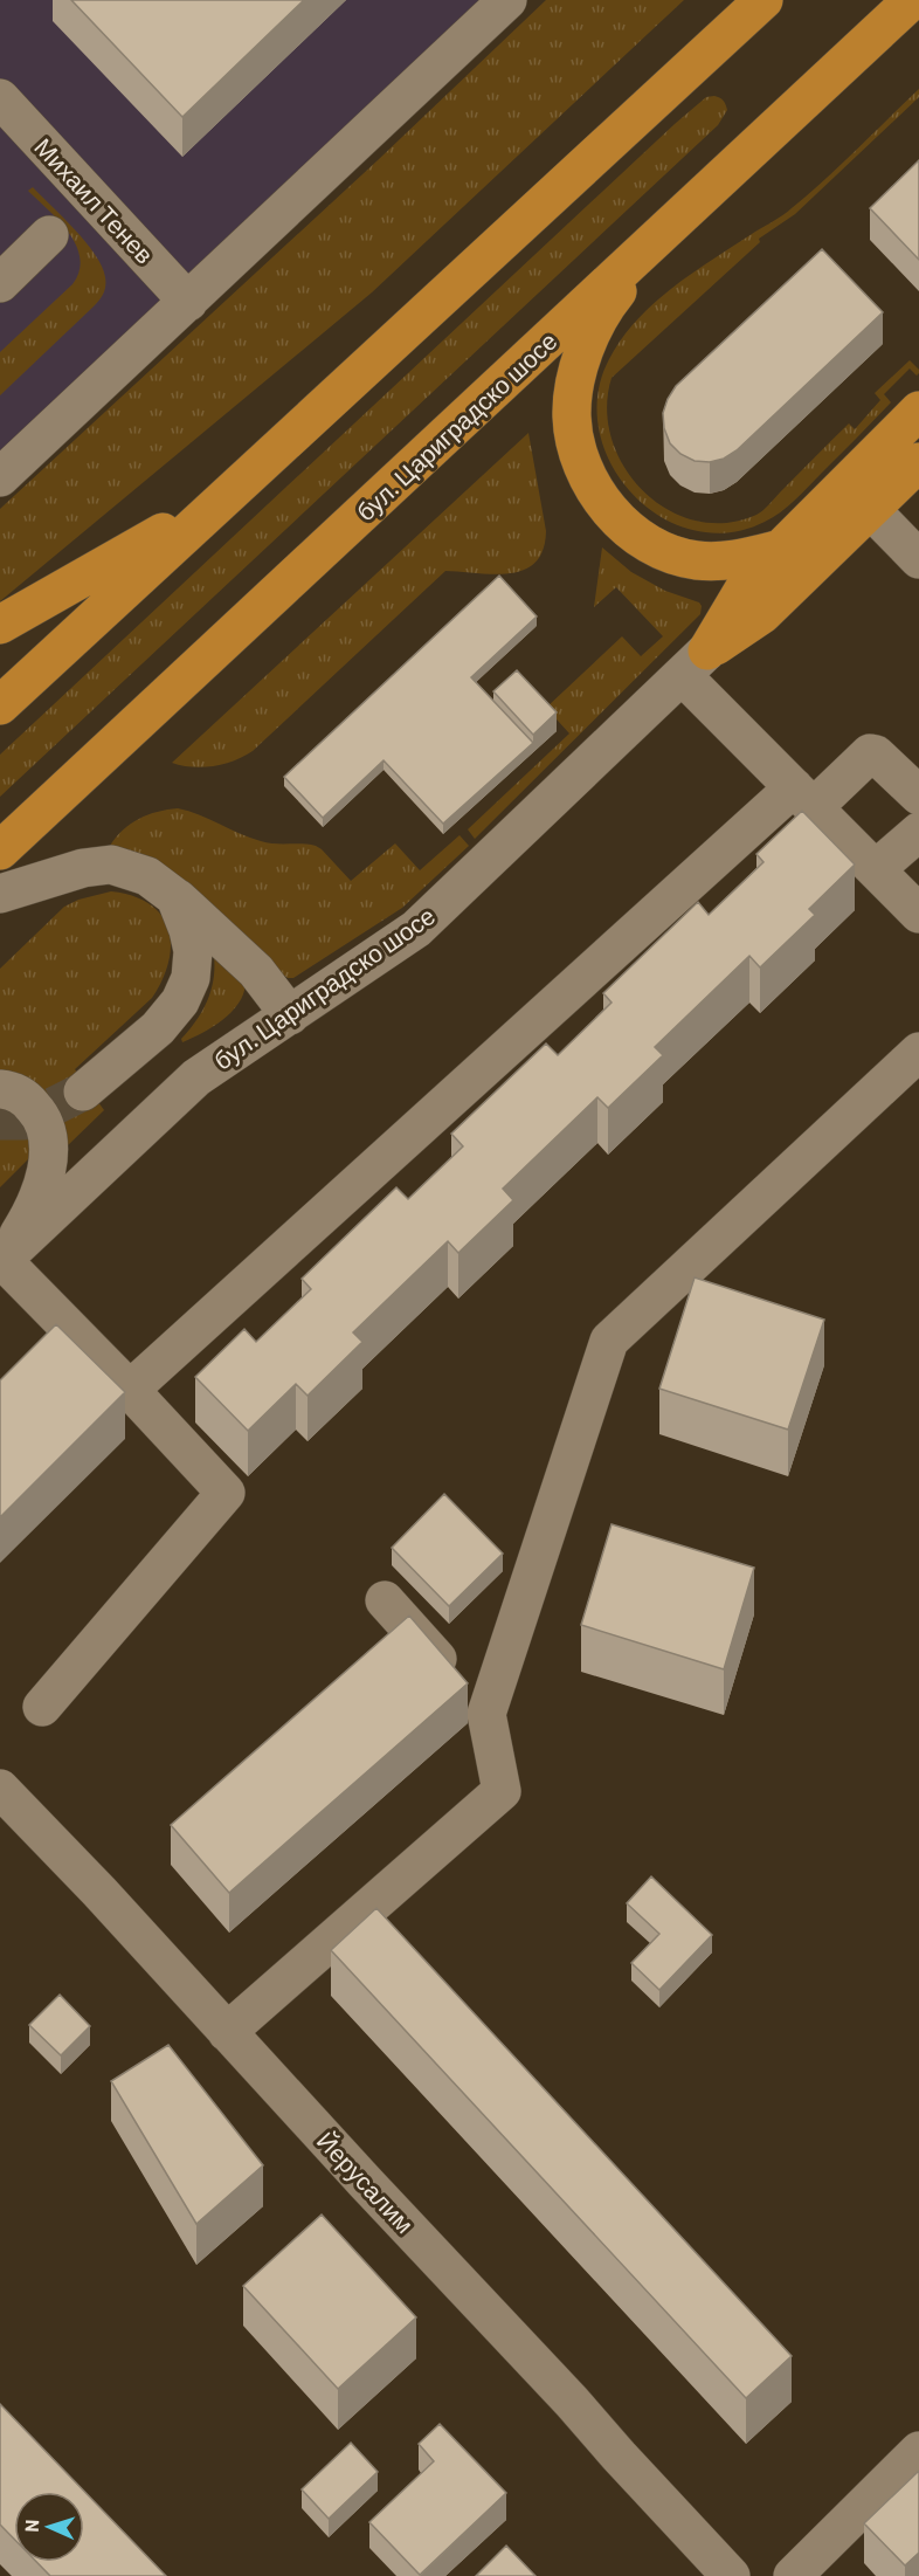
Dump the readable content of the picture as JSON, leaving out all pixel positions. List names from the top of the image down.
{
  "streets": {
    "highway": ["бул. Цариградско шосе"],
    "street": ["Михаил Тенев", "Йерусалим"]
  },
  "north": "left"
}
